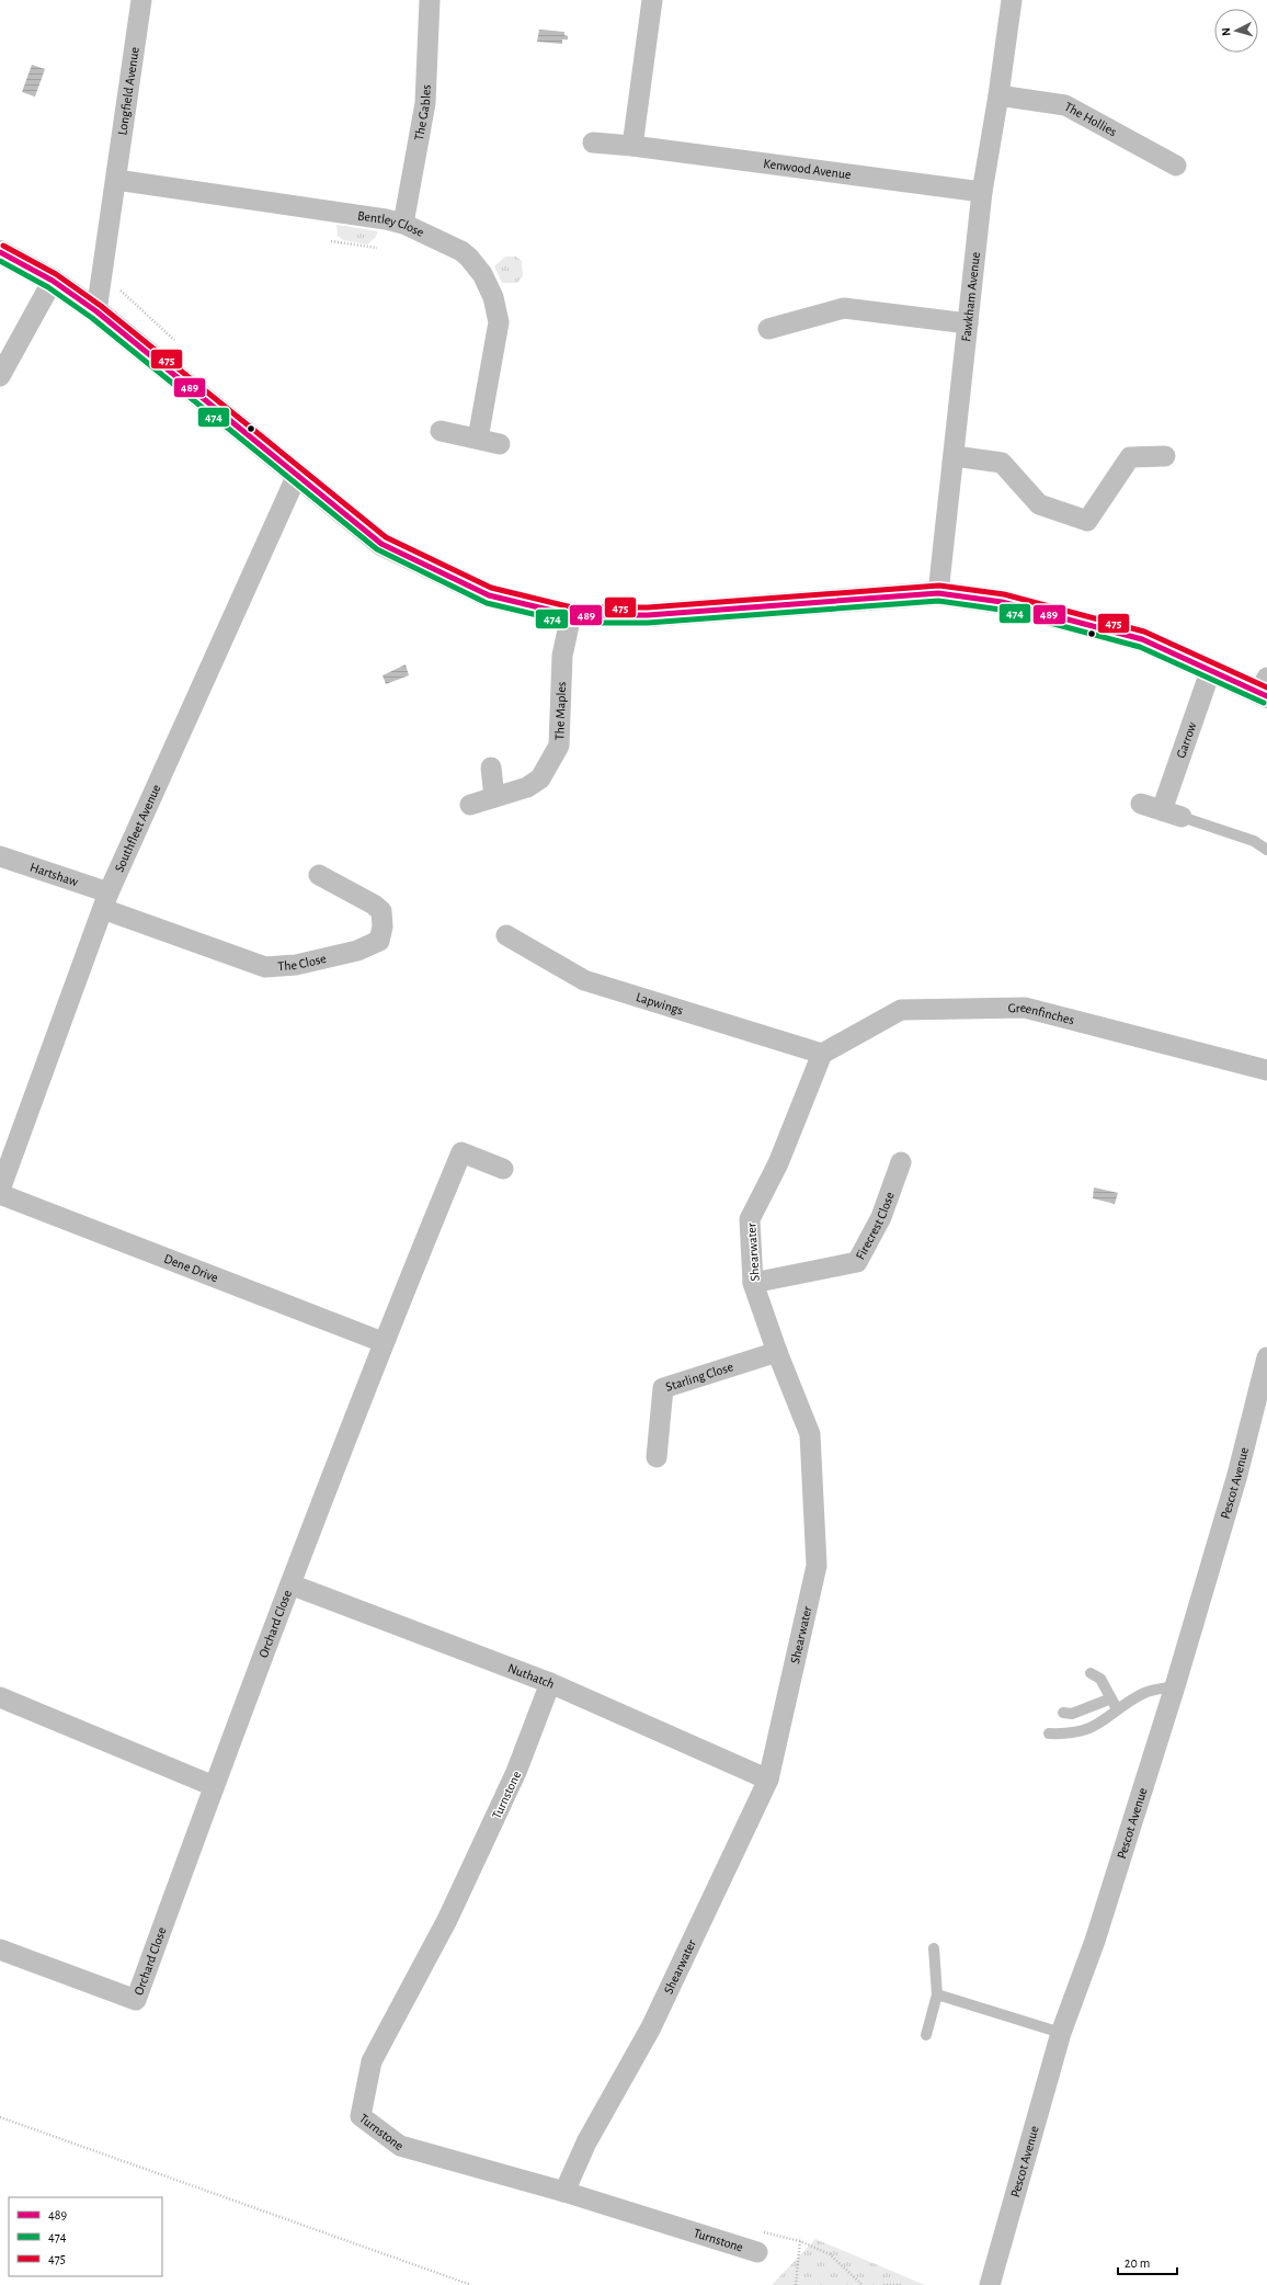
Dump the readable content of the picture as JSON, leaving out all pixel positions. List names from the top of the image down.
{
  "streets": {
    "street": [
      "Longfield Avenue",
      "The Gables",
      "The Hollies",
      "Kenwood Avenue",
      "Bentley Close",
      "Fawkham Avenue",
      "The Maples",
      "Garrow",
      "Southfleet Avenue",
      "Hartshaw",
      "The Close",
      "Lapwings",
      "Greenfinches",
      "Firecrest Close",
      "Shearwater",
      "Dene Drive",
      "Starling Close",
      "Pescot Avenue",
      "Orchard Close",
      "Nuthatch",
      "Turnstone"
    ]
  },
  "crossings": [
    ["Longfield Avenue", "Bentley Close"],
    ["The Gables", "Bentley Close"],
    ["The Hollies", "Fawkham Avenue"],
    ["Kenwood Avenue", "Fawkham Avenue"],
    ["Southfleet Avenue", "Hartshaw"],
    ["Southfleet Avenue", "The Close"],
    ["Hartshaw", "The Close"],
    ["Lapwings", "Greenfinches"],
    ["Lapwings", "Shearwater"],
    ["Greenfinches", "Shearwater"],
    ["Firecrest Close", "Shearwater"],
    ["Shearwater", "Starling Close"],
    ["Shearwater", "Nuthatch"],
    ["Shearwater", "Turnstone"],
    ["Orchard Close", "Nuthatch"],
    ["Nuthatch", "Turnstone"]
  ],
  "lines": ["transit line 475", "transit line 489", "transit line 474"],
  "legend": ["489", "474", "475"],
  "scale_bar": "20 m",
  "north": "left"
}
